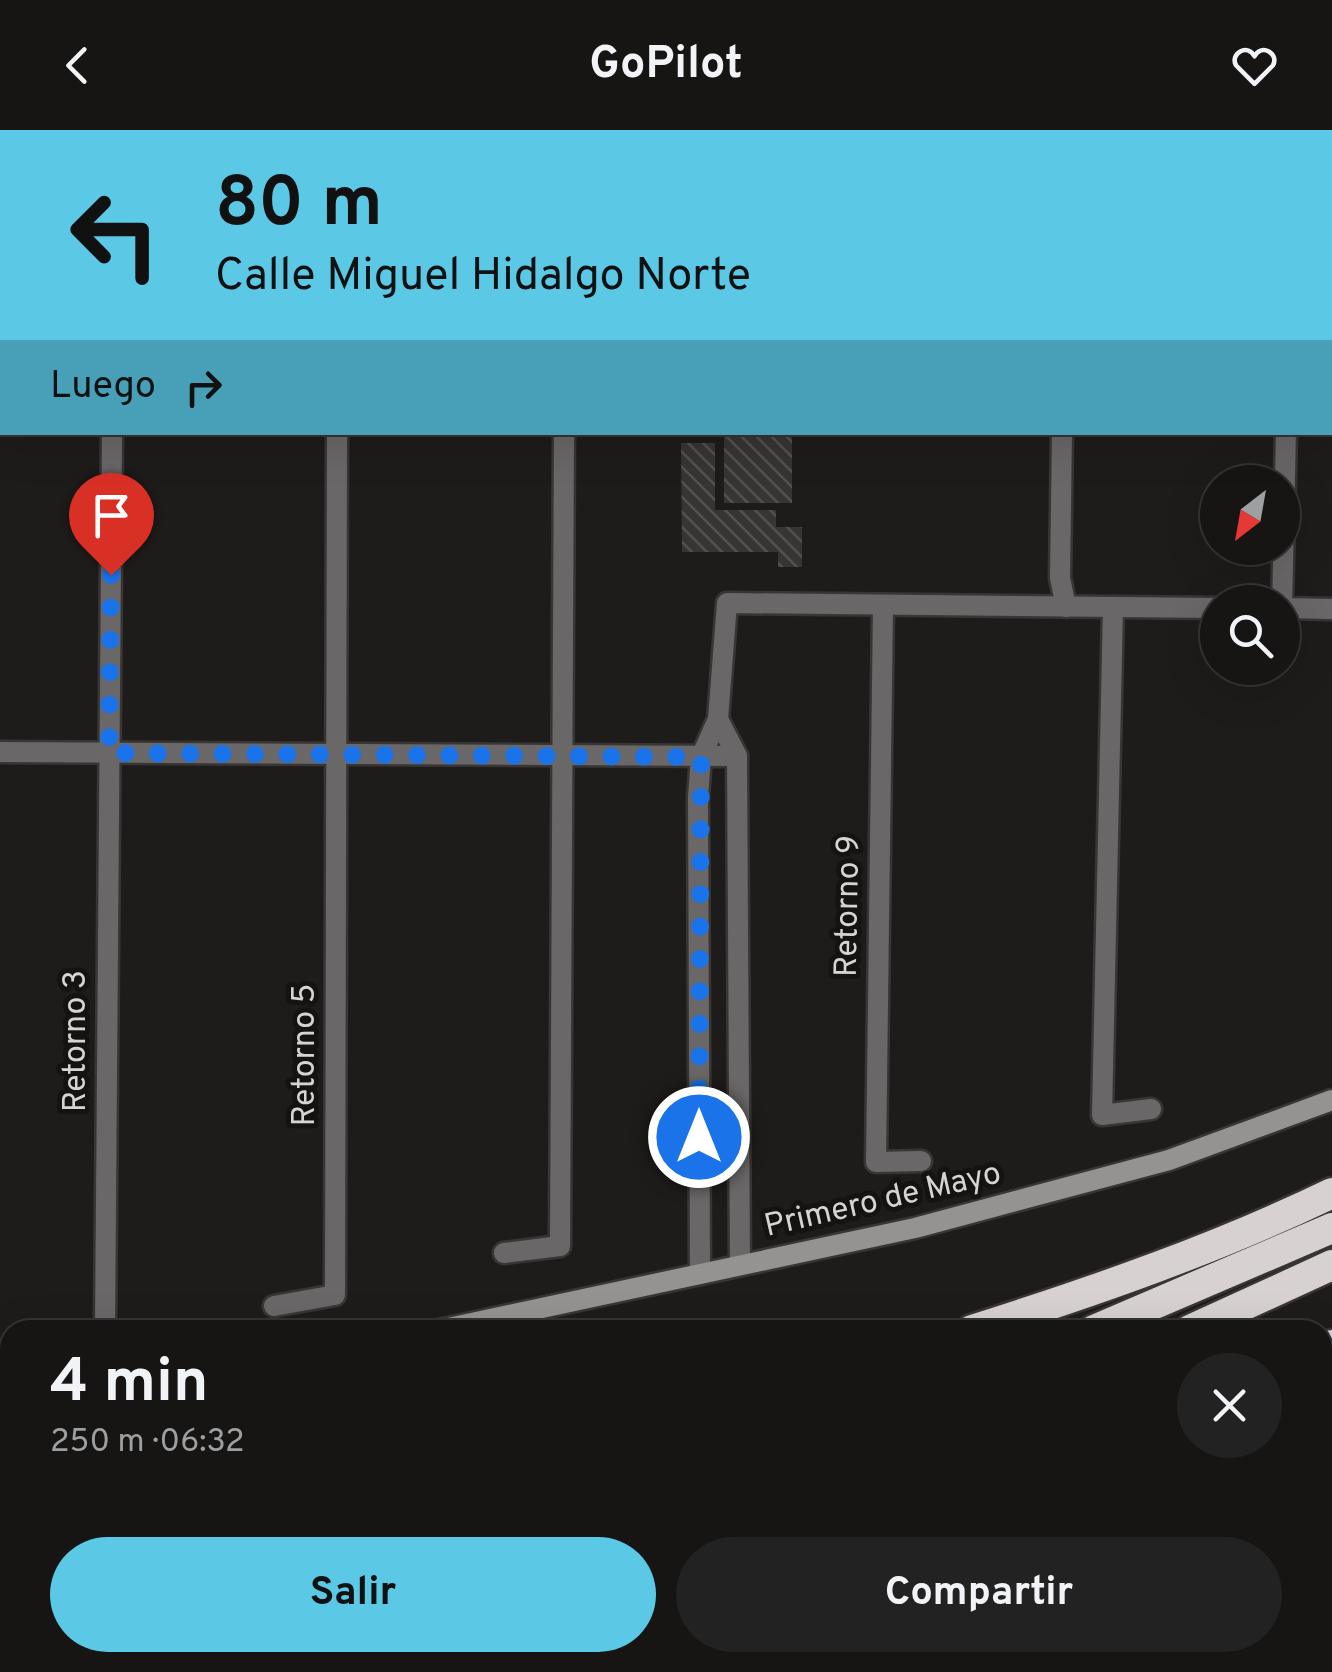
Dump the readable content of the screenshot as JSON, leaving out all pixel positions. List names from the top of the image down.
{
  "streets": {
    "main road": ["Primero de Mayo"],
    "street": ["Retorno 9", "Retorno 3", "Retorno 5"]
  },
  "north": "bottom left",
  "page": {
    "header": "GoPilot",
    "turn": ["80 m", "Calle Miguel Hidalgo Norte"],
    "then": "Luego",
    "heading": ["4 min", "250 m · 06:32"],
    "buttons": ["Salir", "Compartir"]
  }
}
